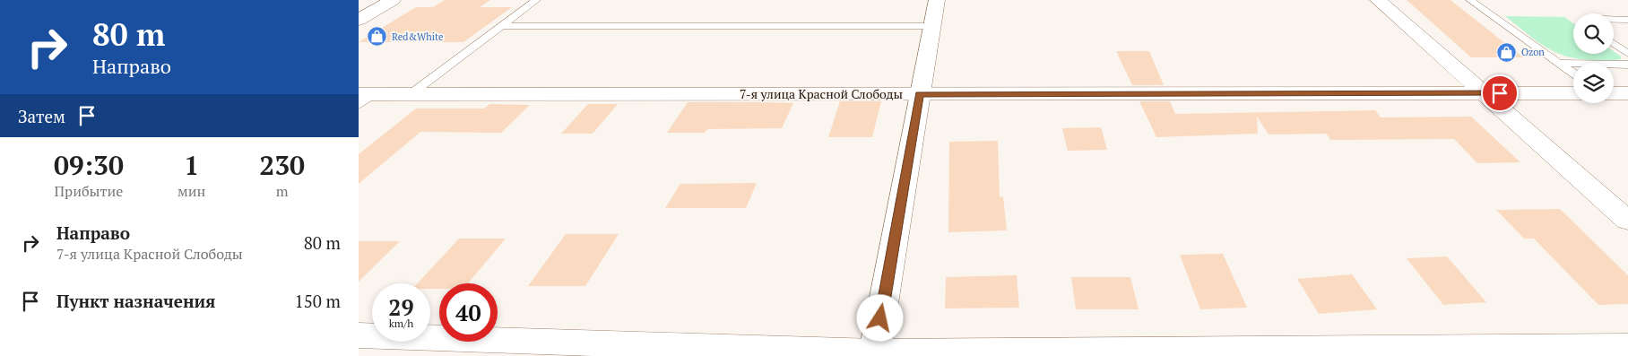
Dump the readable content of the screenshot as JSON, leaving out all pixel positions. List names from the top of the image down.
{
  "streets": {
    "street": ["7-я улица Красной Слободы"]
  },
  "places": {
    "shop": ["Red&White", "Ozon"]
  },
  "page": {
    "turn": ["80 m", "Направо"],
    "then": "Затем",
    "eta": [
      "09:30",
      "Прибытие",
      "1",
      "мин",
      "230",
      "m"
    ],
    "list": [
      {
        "name": "Направо",
        "note": "7-я улица Красной Слободы",
        "value": "80 m"
      },
      {
        "name": "Пункт назначения",
        "value": "150 m"
      }
    ],
    "speed": "29 km/h",
    "limit": "40"
  }
}
